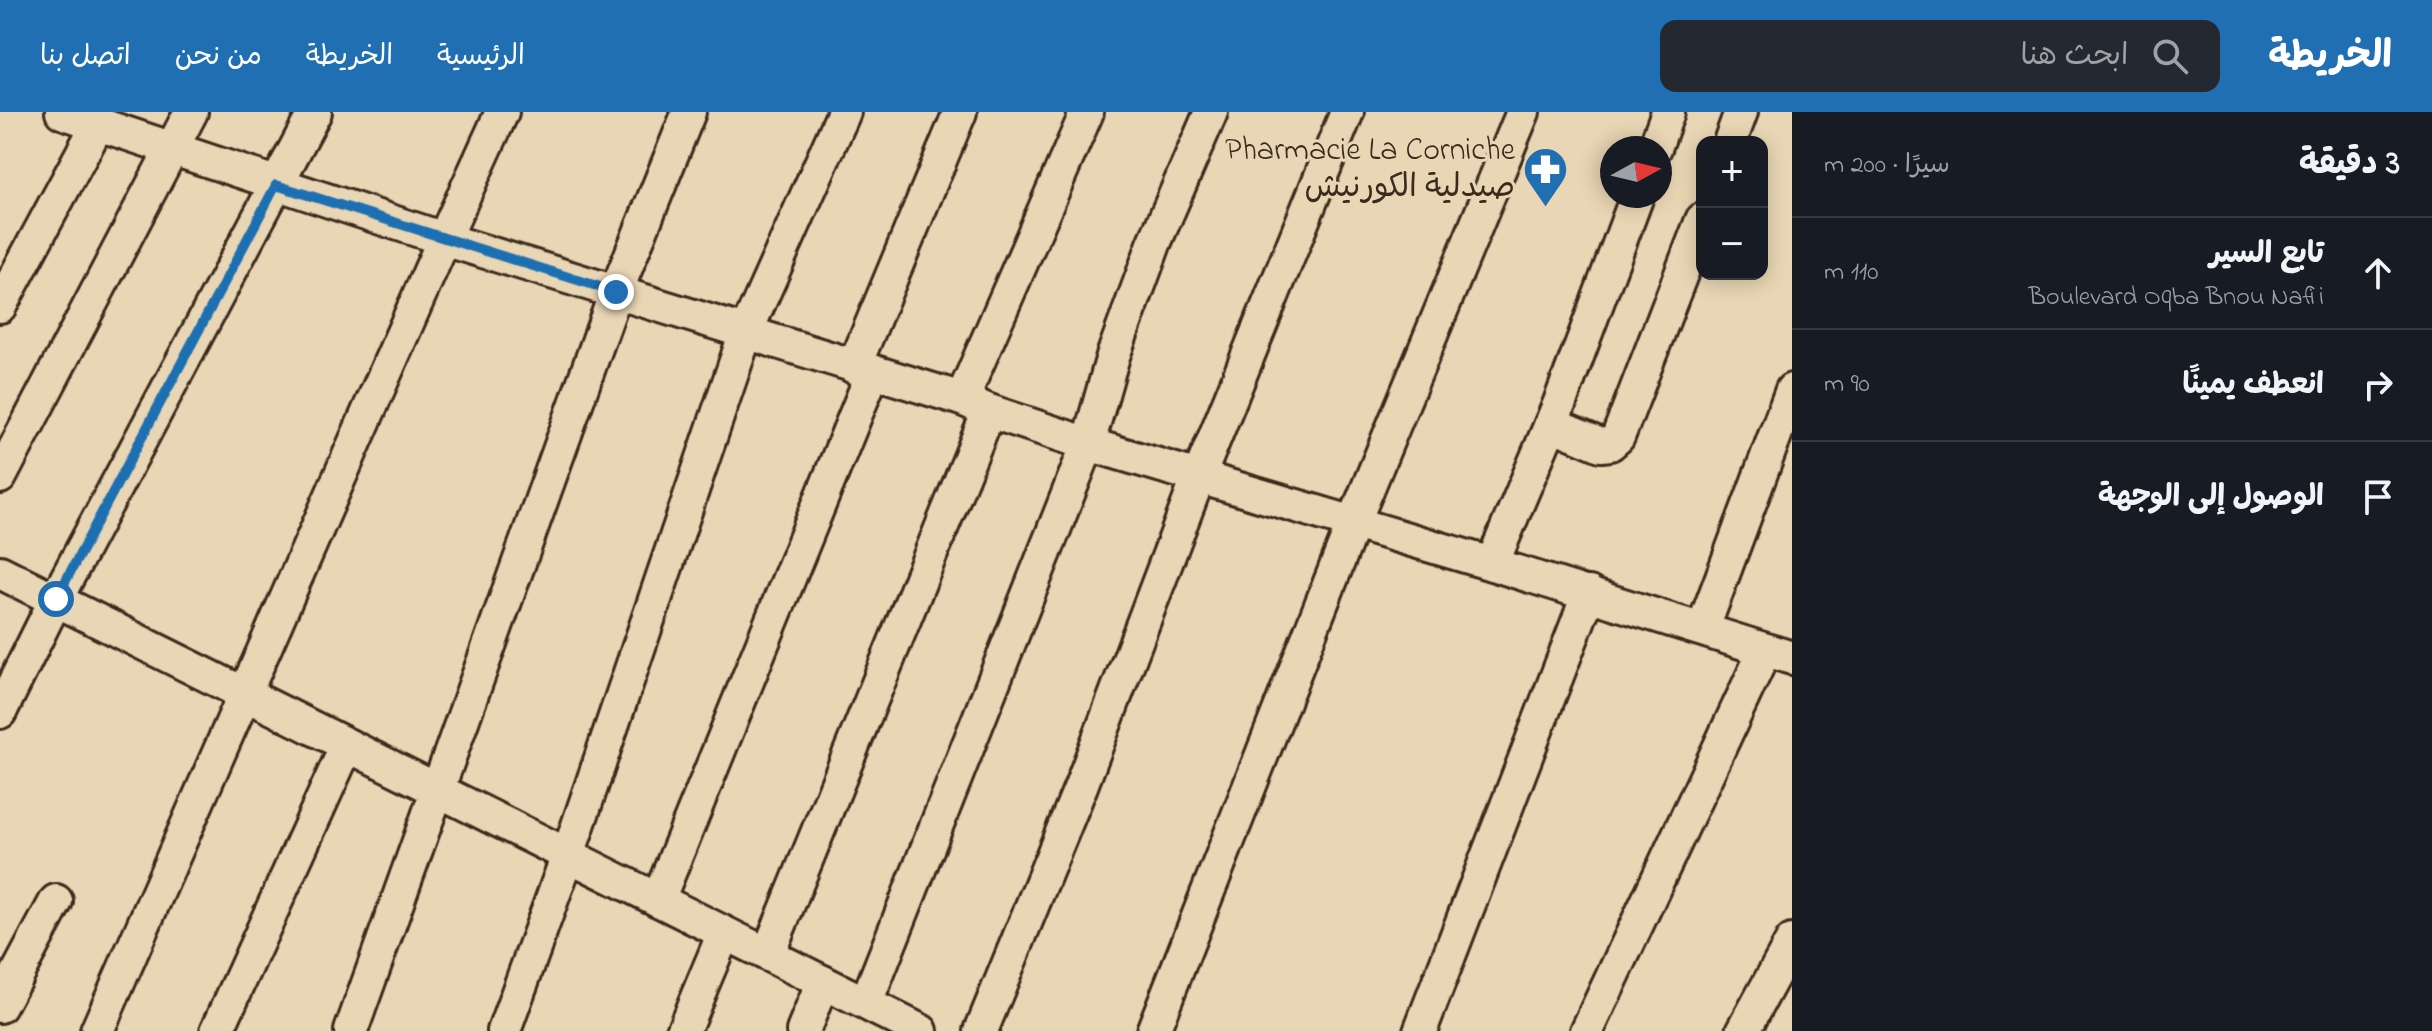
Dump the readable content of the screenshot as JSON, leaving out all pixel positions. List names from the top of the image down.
{
  "places": {
    "pharmacy": ["Pharmacie La Corniche صيدلية الكورنيش"]
  },
  "north": "right",
  "page": {
    "header": "الخريطة",
    "search": "ابحث هنا",
    "nav": [
      "الرئيسية",
      "الخريطة",
      "من نحن",
      "اتصل بنا"
    ],
    "heading": ["3 دقيقة", "سيرًا · 200 m"],
    "map_buttons": ["+", "−"],
    "list": [
      ["تابع السير", "Boulevard Oqba Bnou Nafii", "110 m"],
      ["انعطف يمينًا", "90 m"],
      "الوصول إلى الوجهة"
    ]
  }
}
